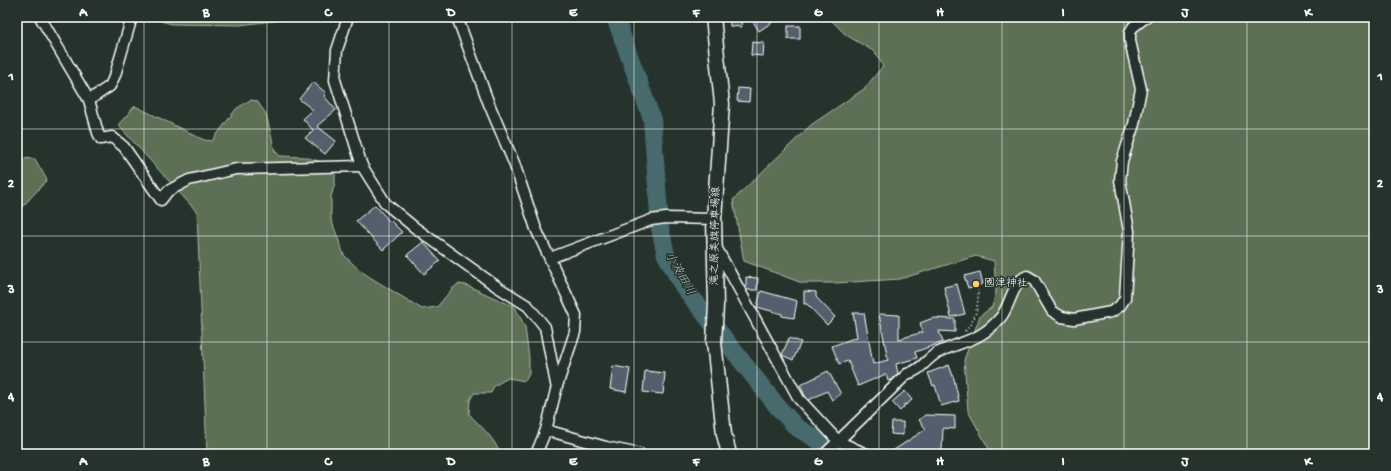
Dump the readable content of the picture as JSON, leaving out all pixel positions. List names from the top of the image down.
{
  "streets": {
    "main road": ["滝之原美旗停車場線"]
  },
  "water": ["小波田川"],
  "places": ["國津神社"],
  "grid": {
    "columns": [
      "A",
      "B",
      "C",
      "D",
      "E",
      "F",
      "G",
      "H",
      "I",
      "J",
      "K"
    ],
    "rows": [
      "1",
      "2",
      "3",
      "4"
    ]
  }
}
